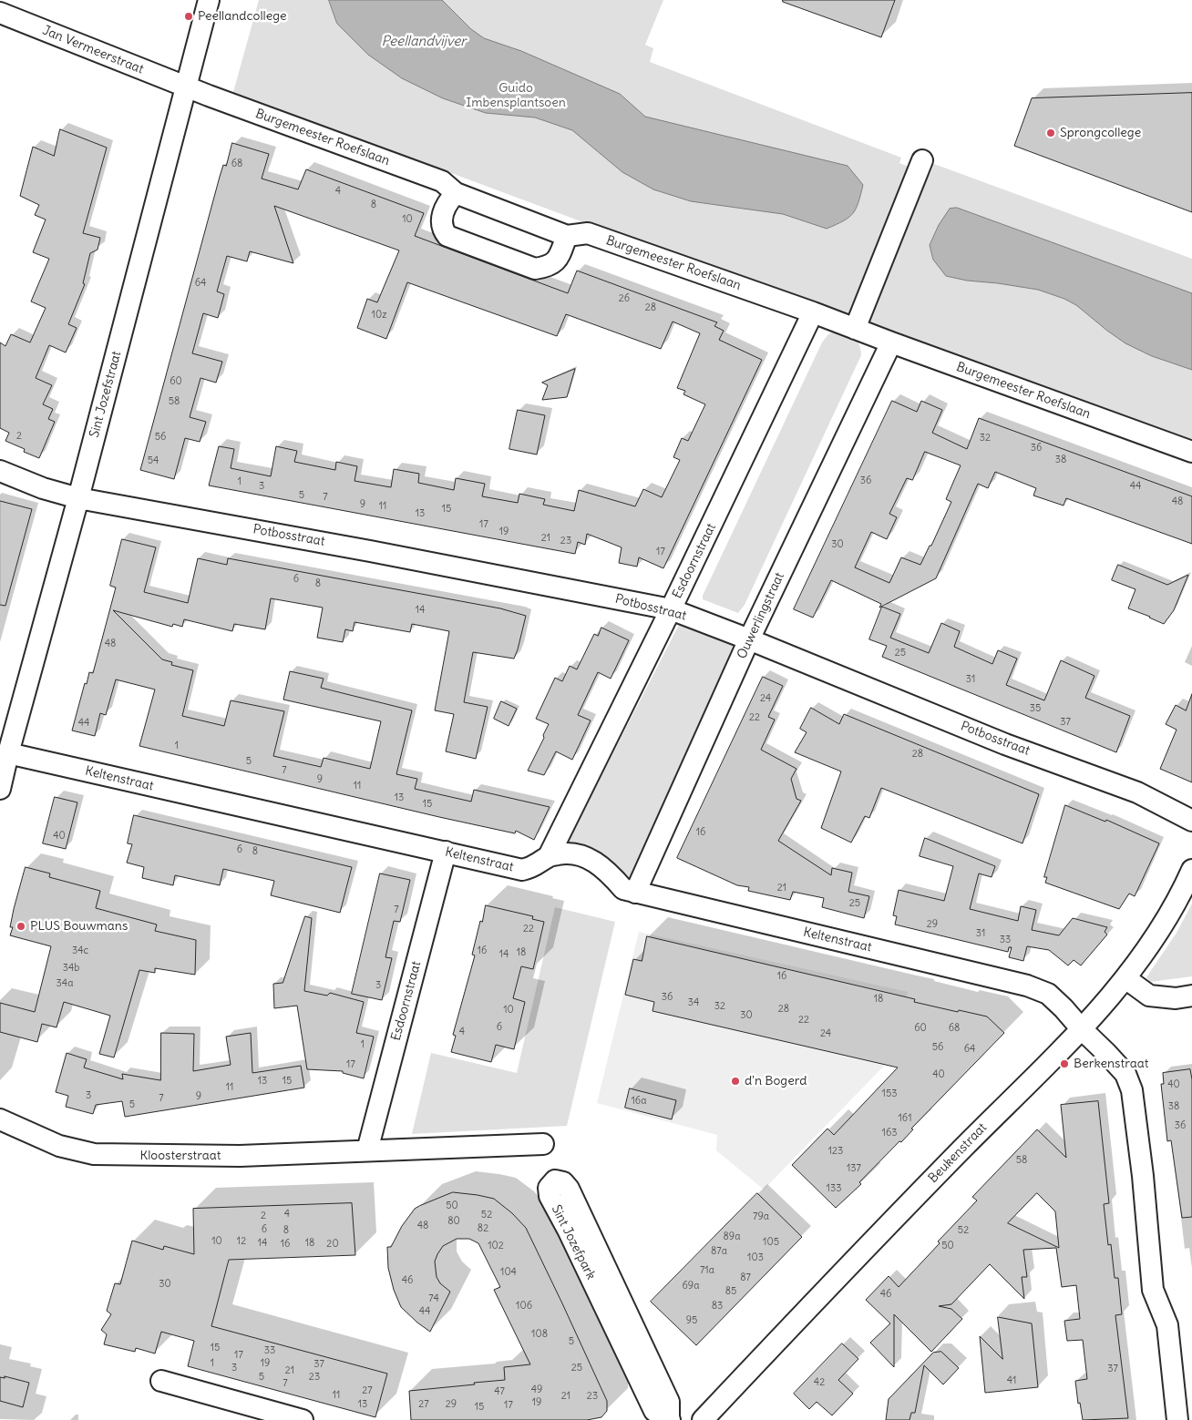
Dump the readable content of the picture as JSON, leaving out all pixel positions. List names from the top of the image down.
{
  "streets": {
    "street": [
      "Jan Vermeerstraat",
      "Burgemeester Roefslaan",
      "Sint Jozefstraat",
      "Potbosstraat",
      "Esdoornstraat",
      "Ouwerlingstraat",
      "Keltenstraat",
      "Beukenstraat",
      "Kloosterstraat",
      "Sint Jozefpark"
    ]
  },
  "crossings": [
    ["Jan Vermeerstraat", "Burgemeester Roefslaan"],
    ["Jan Vermeerstraat", "Sint Jozefstraat"],
    ["Burgemeester Roefslaan", "Sint Jozefstraat"],
    ["Burgemeester Roefslaan", "Esdoornstraat"],
    ["Burgemeester Roefslaan", "Ouwerlingstraat"],
    ["Sint Jozefstraat", "Potbosstraat"],
    ["Sint Jozefstraat", "Keltenstraat"],
    ["Potbosstraat", "Esdoornstraat"],
    ["Potbosstraat", "Ouwerlingstraat"],
    ["Esdoornstraat", "Keltenstraat"],
    ["Esdoornstraat", "Kloosterstraat"],
    ["Ouwerlingstraat", "Keltenstraat"],
    ["Keltenstraat", "Beukenstraat"]
  ],
  "water": ["Peellandvijver"],
  "parks": ["Guido Imbensplantsoen"],
  "places": [
    "Peellandcollege",
    "Sprongcollege",
    "PLUS Bouwmans",
    "Berkenstraat",
    "d'n Bogerd"
  ],
  "house_numbers": [
    "68",
    "4",
    "8",
    "10",
    "64",
    "26",
    "28",
    "10z",
    "60",
    "58",
    "2",
    "56",
    "32",
    "36",
    "38",
    "54",
    "36",
    "1",
    "3",
    "44",
    "5",
    "7",
    "48",
    "9",
    "11",
    "15",
    "13",
    "17",
    "19",
    "21",
    "23",
    "30",
    "17",
    "6",
    "8",
    "14",
    "48",
    "25",
    "31",
    "24",
    "35",
    "22",
    "37",
    "44",
    "1",
    "28",
    "5",
    "7",
    "9",
    "11",
    "13",
    "15",
    "16",
    "40",
    "6",
    "8",
    "21",
    "25",
    "7",
    "29",
    "22",
    "31",
    "33",
    "34c",
    "16",
    "18",
    "14",
    "34b",
    "16",
    "34a",
    "3",
    "36",
    "18",
    "34",
    "32",
    "28",
    "10",
    "30",
    "22",
    "6",
    "60",
    "68",
    "4",
    "24",
    "1",
    "56",
    "64",
    "17",
    "40",
    "13",
    "15",
    "40",
    "11",
    "153",
    "3",
    "9",
    "7",
    "16a",
    "5",
    "38",
    "161",
    "36",
    "163",
    "123",
    "58",
    "137",
    "133",
    "50",
    "4",
    "52",
    "2",
    "79a",
    "80",
    "48",
    "82",
    "6",
    "8",
    "52",
    "89a",
    "10",
    "12",
    "105",
    "14",
    "18",
    "16",
    "20",
    "102",
    "50",
    "87a",
    "103",
    "71a",
    "104",
    "87",
    "46",
    "30",
    "69a",
    "85",
    "46",
    "74",
    "106",
    "83",
    "44",
    "95",
    "108",
    "5",
    "15",
    "33",
    "17",
    "1",
    "19",
    "37",
    "3",
    "25",
    "37",
    "21",
    "5",
    "23",
    "41",
    "42",
    "7",
    "49",
    "27",
    "47",
    "11",
    "21",
    "23",
    "19",
    "13",
    "27",
    "29",
    "17",
    "15"
  ]
}
